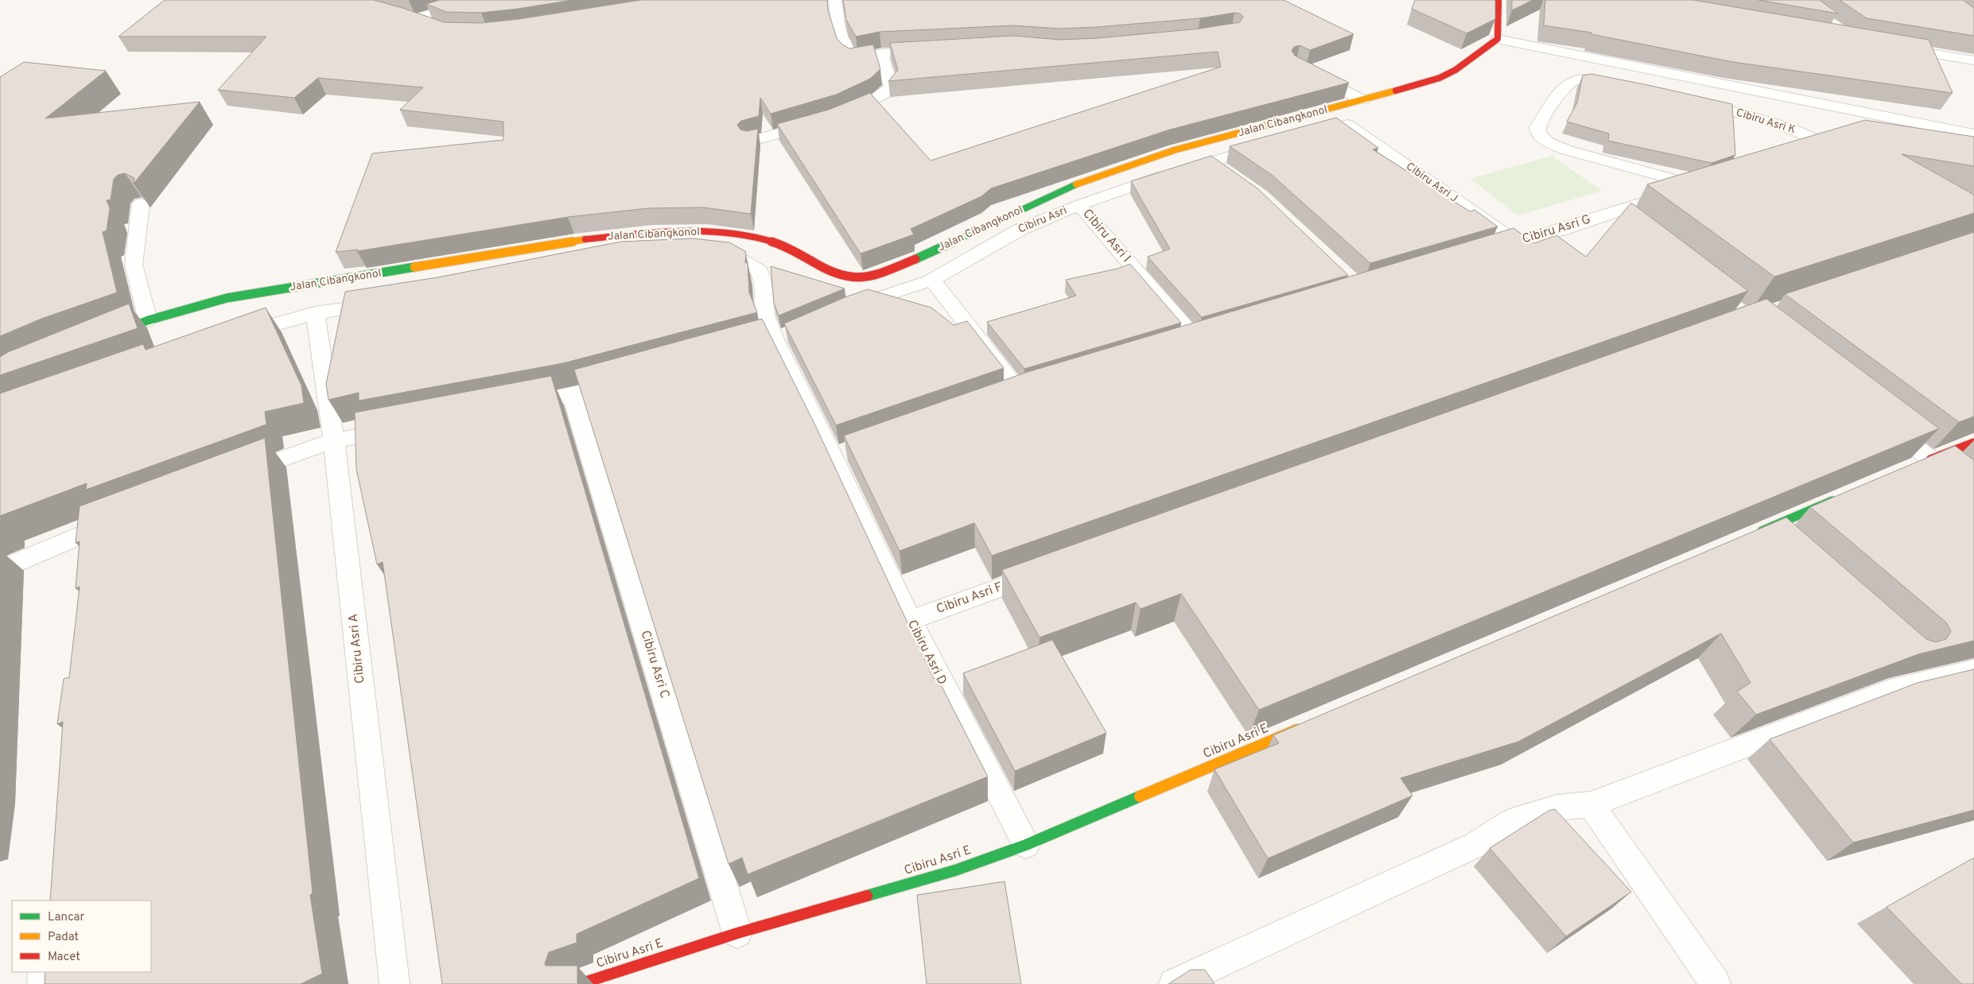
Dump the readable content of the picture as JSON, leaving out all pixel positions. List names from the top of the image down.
{
  "streets": {
    "street": [
      "Jalan Cibangkonol",
      "Cibiru Asri K",
      "Cibiru Asri J",
      "Cibiru Asri",
      "Cibiru Asri G",
      "Cibiru Asri I",
      "Cibiru Asri F",
      "Cibiru Asri A",
      "Cibiru Asri D",
      "Cibiru Asri C",
      "Cibiru Asri E"
    ]
  },
  "crossings": [
    ["Cibiru Asri J", "Cibiru Asri G"],
    ["Cibiru Asri", "Cibiru Asri I"],
    ["Cibiru Asri F", "Cibiru Asri D"],
    ["Cibiru Asri D", "Cibiru Asri E"],
    ["Cibiru Asri C", "Cibiru Asri E"]
  ],
  "legend": ["Lancar", "Padat", "Macet"]
}
